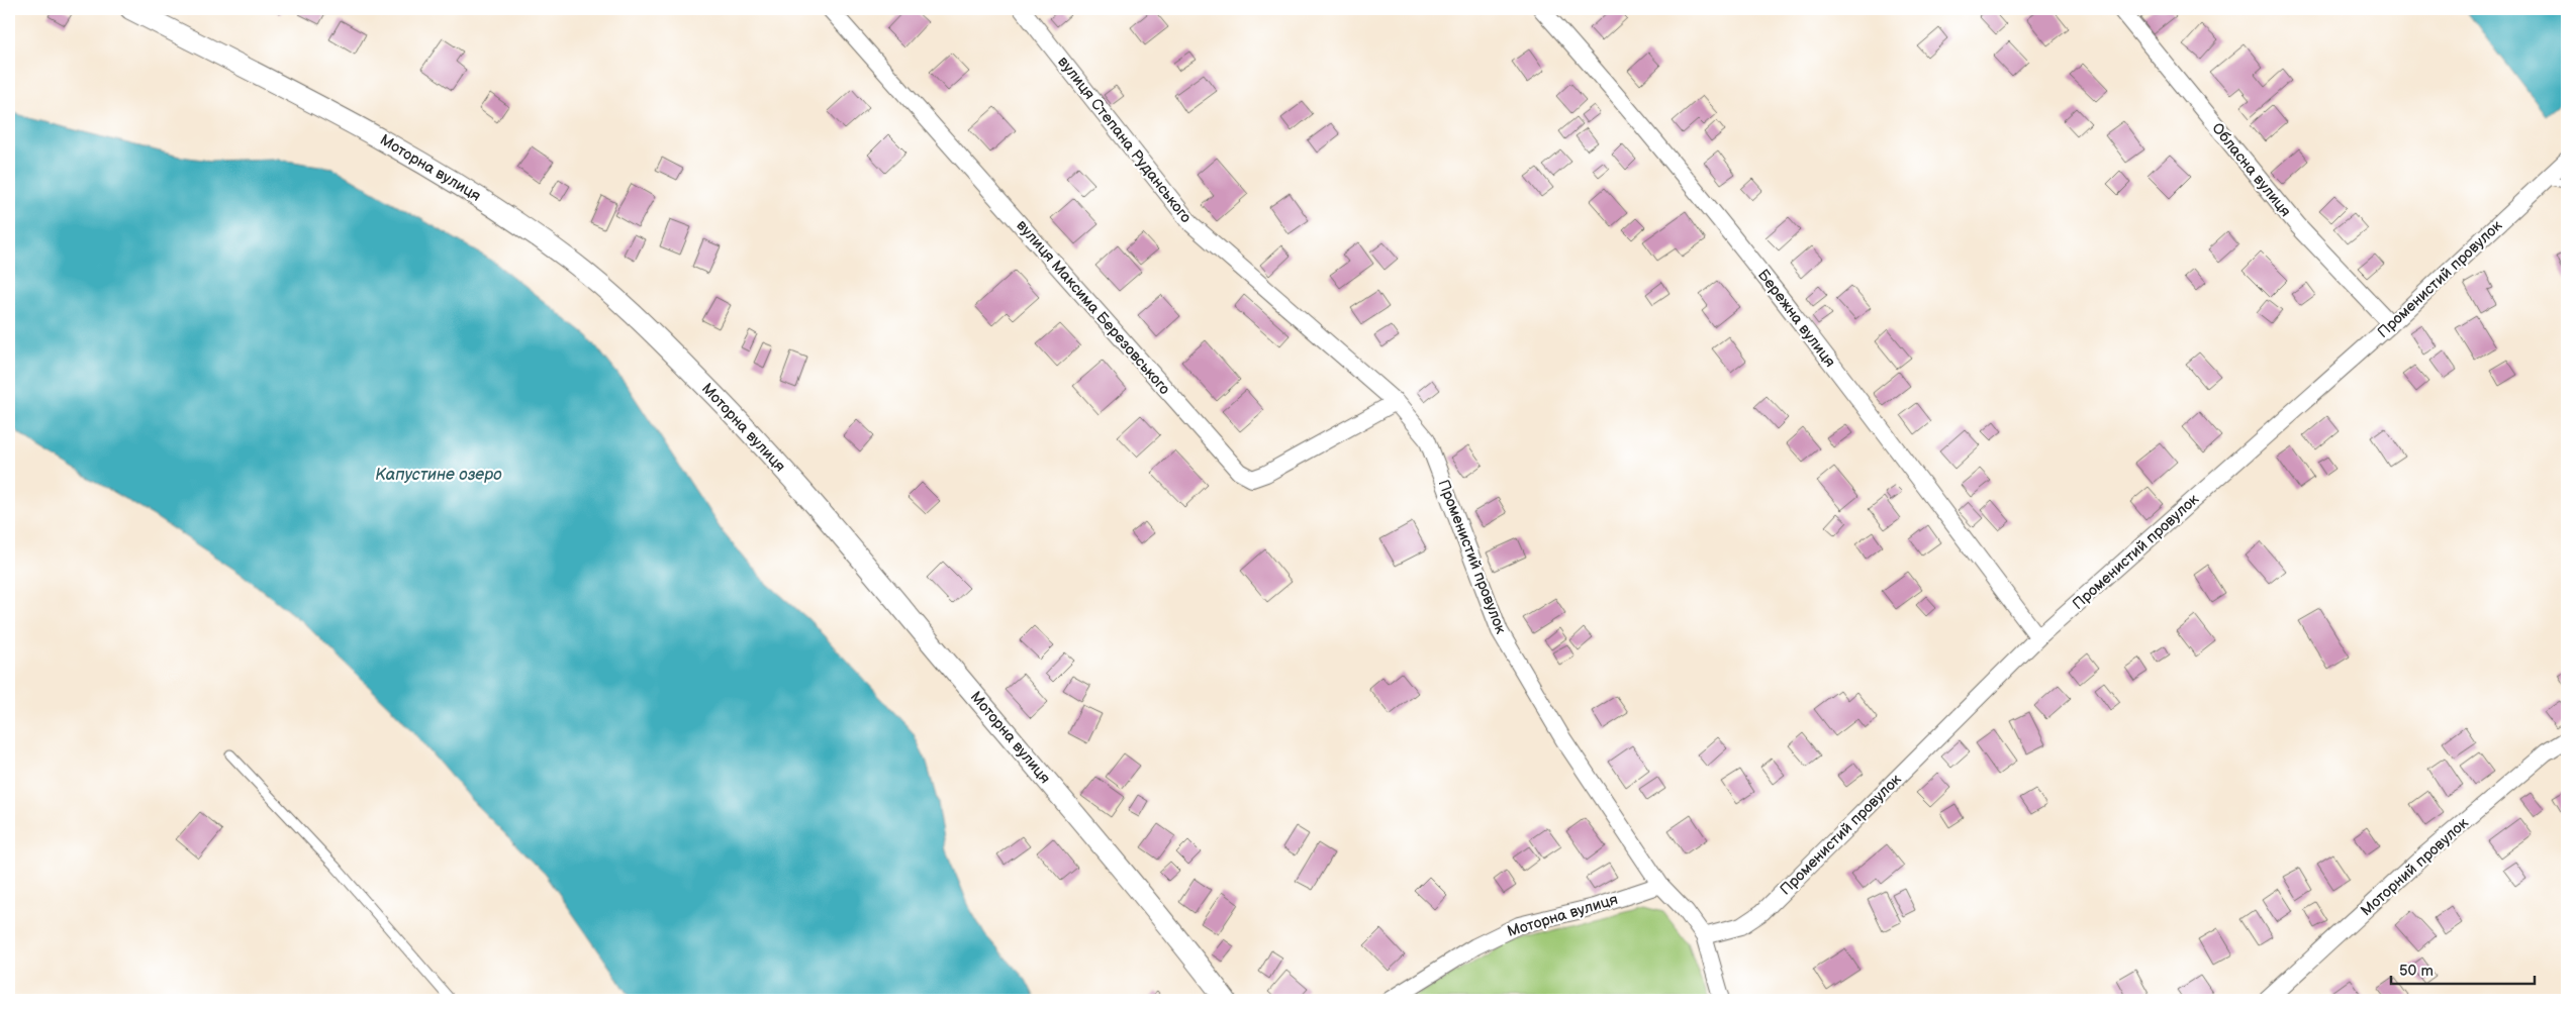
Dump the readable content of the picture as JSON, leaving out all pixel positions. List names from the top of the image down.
{
  "streets": {
    "street": [
      "вулиця Степана Руданського",
      "Моторна вулиця",
      "Обласна вулиця",
      "Променистий провулок",
      "вулиця Максима Березовського",
      "Бережна вулиця",
      "Моторний провулок"
    ]
  },
  "crossings": [
    ["вулиця Степана Руданського", "Променистий провулок"],
    ["вулиця Степана Руданського", "вулиця Максима Березовського"],
    ["Моторна вулиця", "Променистий провулок"],
    ["Обласна вулиця", "Променистий провулок"],
    ["Променистий провулок", "вулиця Максима Березовського"],
    ["Променистий провулок", "Бережна вулиця"]
  ],
  "water": ["Капустине озеро"],
  "scale_bar": "50 m"
}
